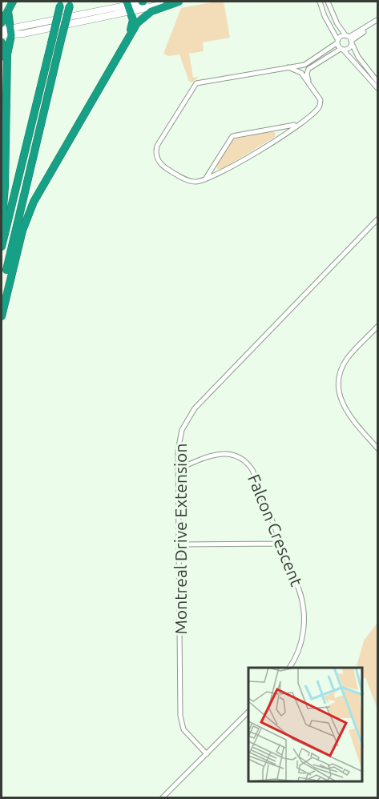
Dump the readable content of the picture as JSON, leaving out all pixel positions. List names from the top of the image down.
{
  "streets": {
    "street": ["Falcon Crescent", "Montreal Drive Extension"]
  },
  "crossings": [
    ["Falcon Crescent", "Montreal Drive Extension"]
  ]
}
